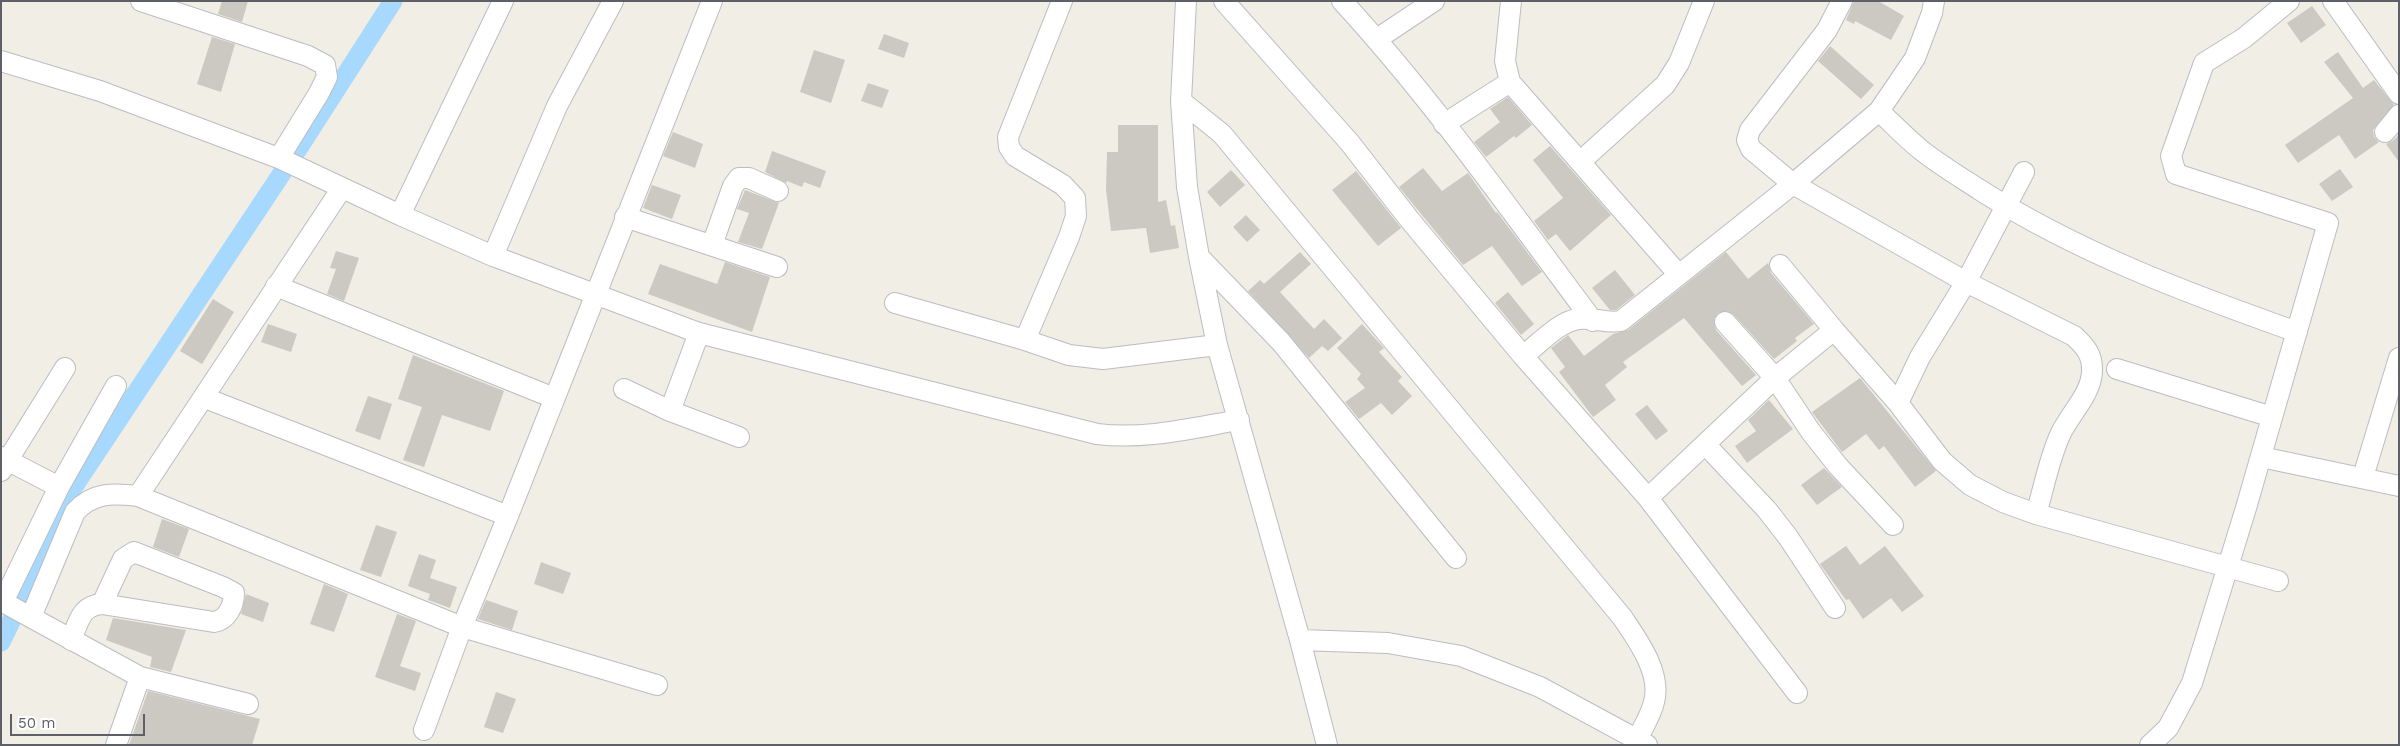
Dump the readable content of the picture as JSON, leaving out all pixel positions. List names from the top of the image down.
{
  "scale_bar": "50 m"
}
